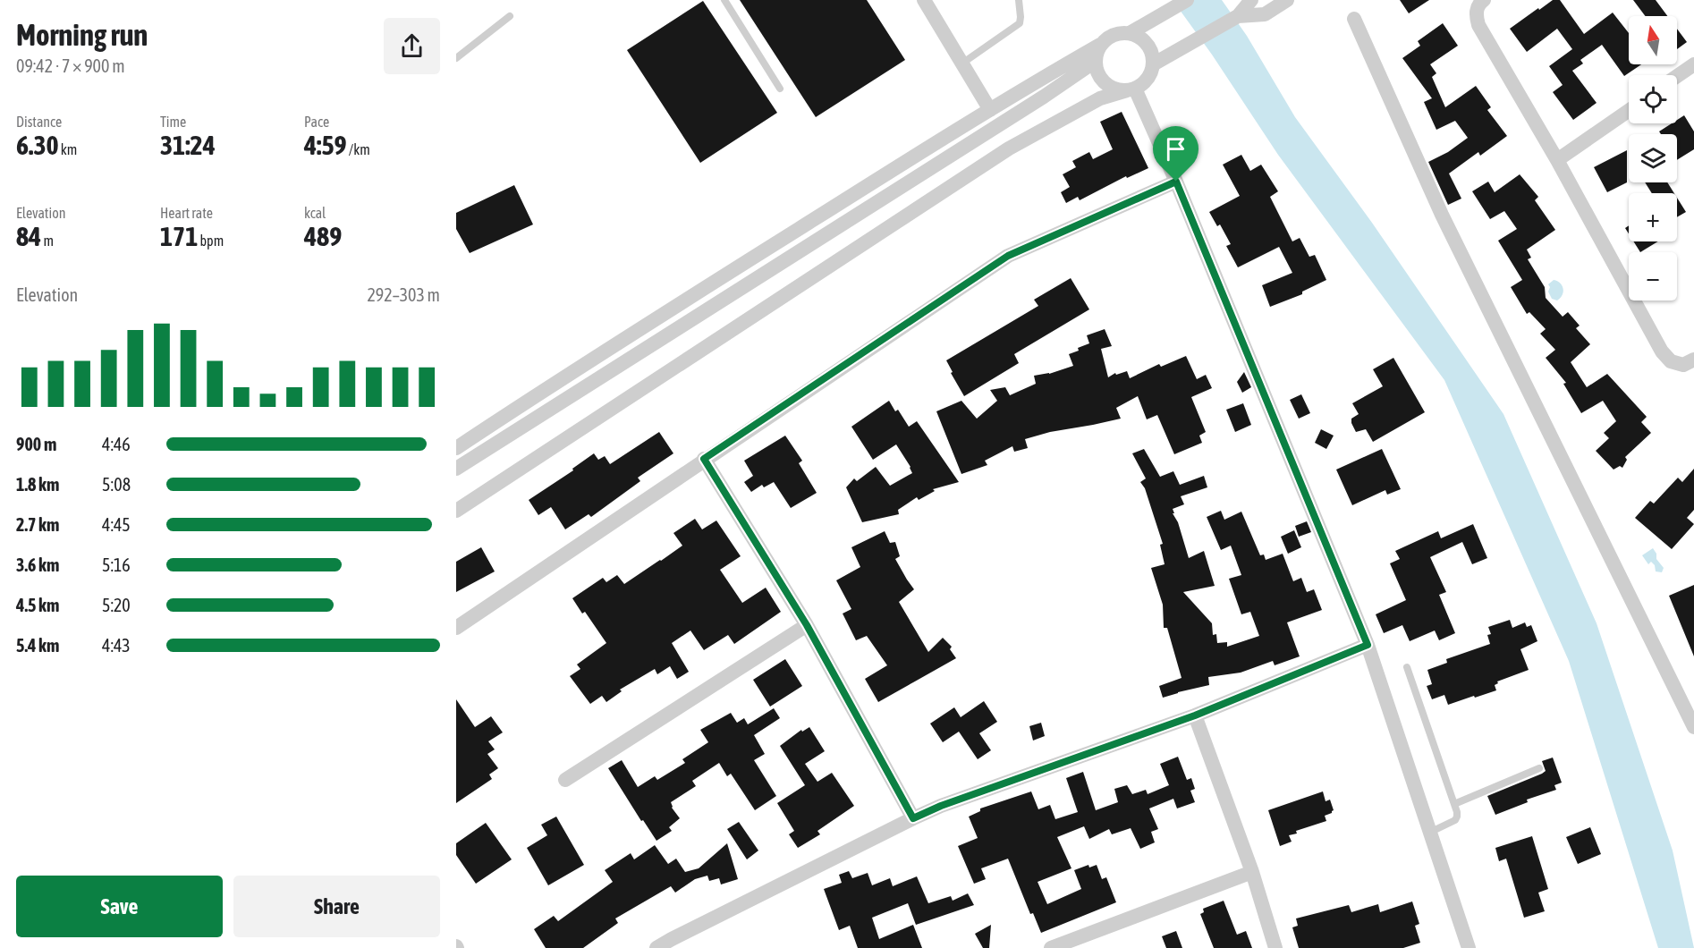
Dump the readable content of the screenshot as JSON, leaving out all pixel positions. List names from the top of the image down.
{
  "north": "top",
  "page": {
    "heading": ["Morning run", "09:42 · 7 × 900 m"],
    "map_buttons": ["+", "−"],
    "stats": [
      ["Distance", "6.30 km"],
      ["Time", "31:24"],
      ["Pace", "4:59 /km"],
      ["Elevation", "84 m"],
      ["Heart rate", "171 bpm"],
      ["kcal", "489"]
    ],
    "chart": ["Elevation", "292–303 m"],
    "list": [
      {
        "name": "900 m",
        "note": "4:46"
      },
      {
        "name": "1.8 km",
        "note": "5:08"
      },
      {
        "name": "2.7 km",
        "note": "4:45"
      },
      {
        "name": "3.6 km",
        "note": "5:16"
      },
      {
        "name": "4.5 km",
        "note": "5:20"
      },
      {
        "name": "5.4 km",
        "note": "4:43"
      }
    ],
    "buttons": ["Save", "Share"]
  }
}
